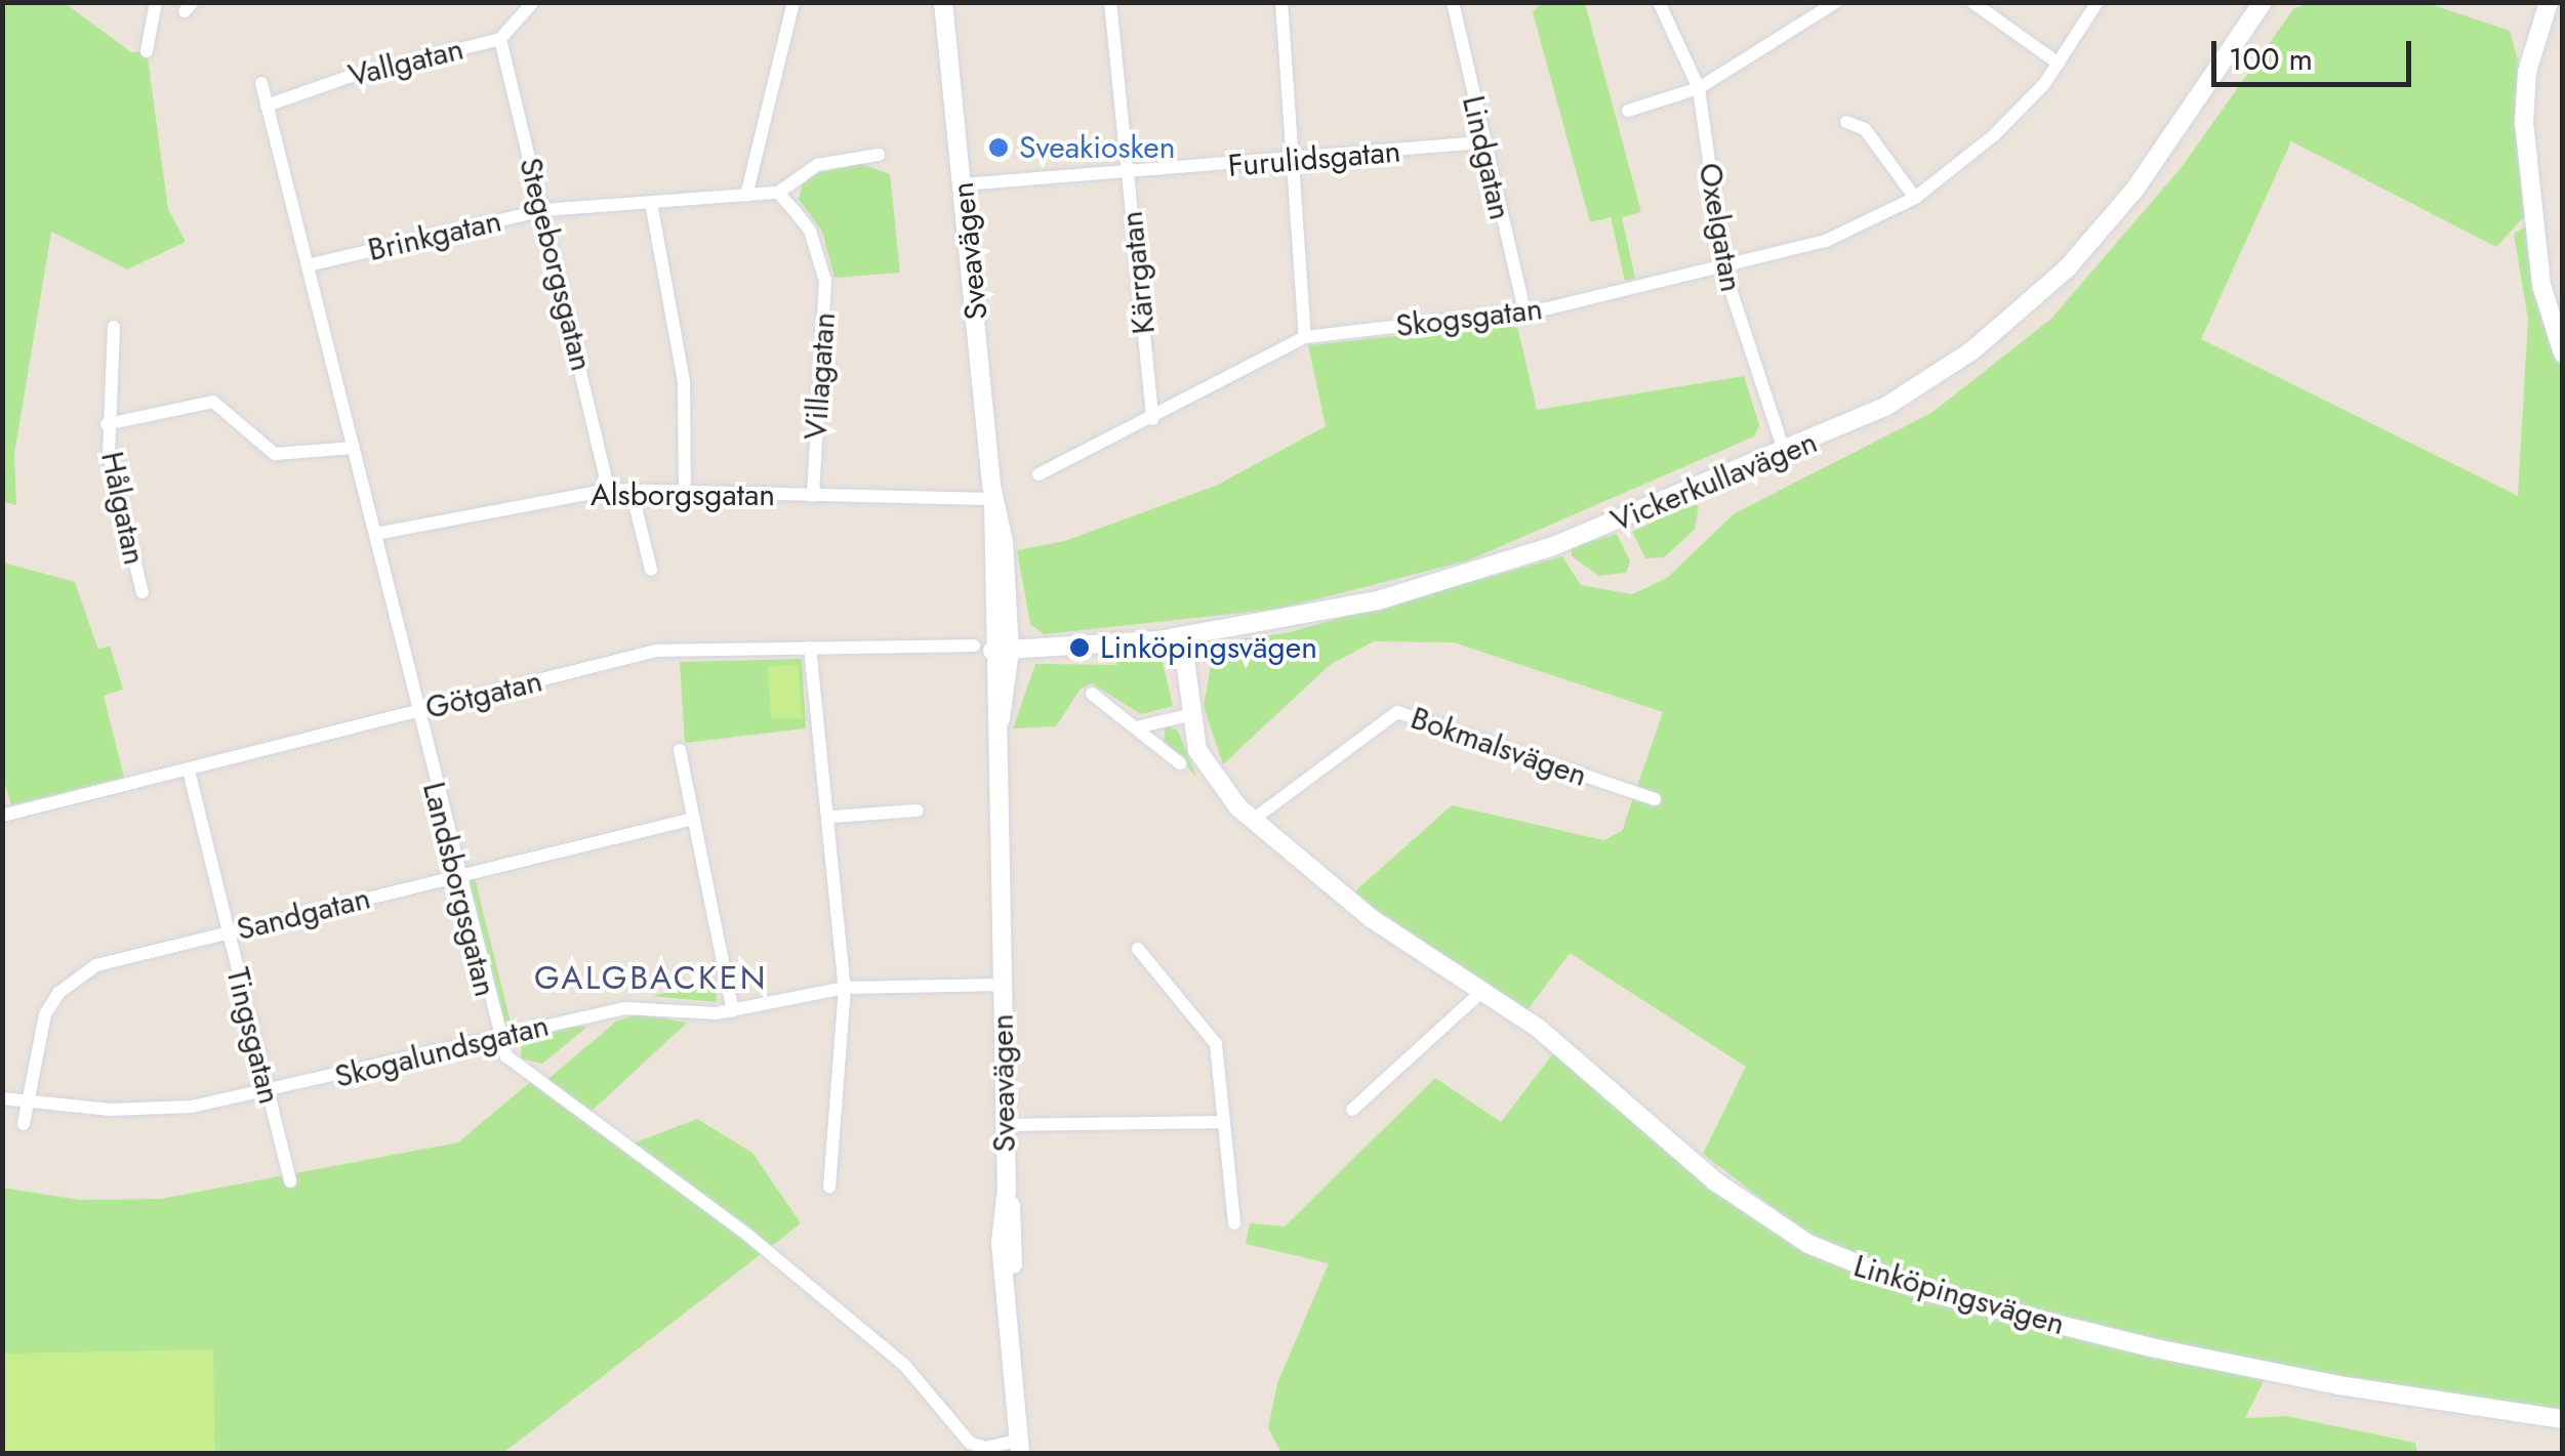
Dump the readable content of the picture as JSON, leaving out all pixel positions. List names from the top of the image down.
{
  "streets": {
    "main road": ["Sveavägen", "Vickerkullavägen", "Linköpingsvägen"],
    "street": [
      "Vallgatan",
      "Lindgatan",
      "Furulidsgatan",
      "Oxelgatan",
      "Brinkgatan",
      "Stegeborgsgatan",
      "Kärrgatan",
      "Skogsgatan",
      "Villagatan",
      "Alsborgsgatan",
      "Hålgatan",
      "Götgatan",
      "Bokmalsvägen",
      "Landsborgsgatan",
      "Sandgatan",
      "Tingsgatan",
      "Skogalundsgatan"
    ]
  },
  "crossings": [
    ["Vallgatan", "Stegeborgsgatan"],
    ["Vallgatan", "Landsborgsgatan"],
    ["Lindgatan", "Furulidsgatan"],
    ["Lindgatan", "Skogsgatan"],
    ["Furulidsgatan", "Sveavägen"],
    ["Furulidsgatan", "Kärrgatan"],
    ["Oxelgatan", "Skogsgatan"],
    ["Oxelgatan", "Vickerkullavägen"],
    ["Brinkgatan", "Stegeborgsgatan"],
    ["Brinkgatan", "Landsborgsgatan"],
    ["Sveavägen", "Vickerkullavägen"],
    ["Sveavägen", "Alsborgsgatan"],
    ["Sveavägen", "Götgatan"],
    ["Sveavägen", "Landsborgsgatan"],
    ["Sveavägen", "Skogalundsgatan"],
    ["Stegeborgsgatan", "Alsborgsgatan"],
    ["Kärrgatan", "Skogsgatan"],
    ["Villagatan", "Alsborgsgatan"],
    ["Vickerkullavägen", "Götgatan"],
    ["Vickerkullavägen", "Linköpingsvägen"],
    ["Alsborgsgatan", "Landsborgsgatan"],
    ["Hålgatan", "Landsborgsgatan"],
    ["Götgatan", "Landsborgsgatan"],
    ["Götgatan", "Tingsgatan"],
    ["Bokmalsvägen", "Linköpingsvägen"],
    ["Landsborgsgatan", "Sandgatan"],
    ["Landsborgsgatan", "Skogalundsgatan"],
    ["Sandgatan", "Tingsgatan"],
    ["Sandgatan", "Skogalundsgatan"],
    ["Tingsgatan", "Skogalundsgatan"]
  ],
  "districts": ["GALGBACKEN"],
  "places": ["Sveakiosken", "Linköpingsvägen"],
  "scale_bar": "100 m"
}
